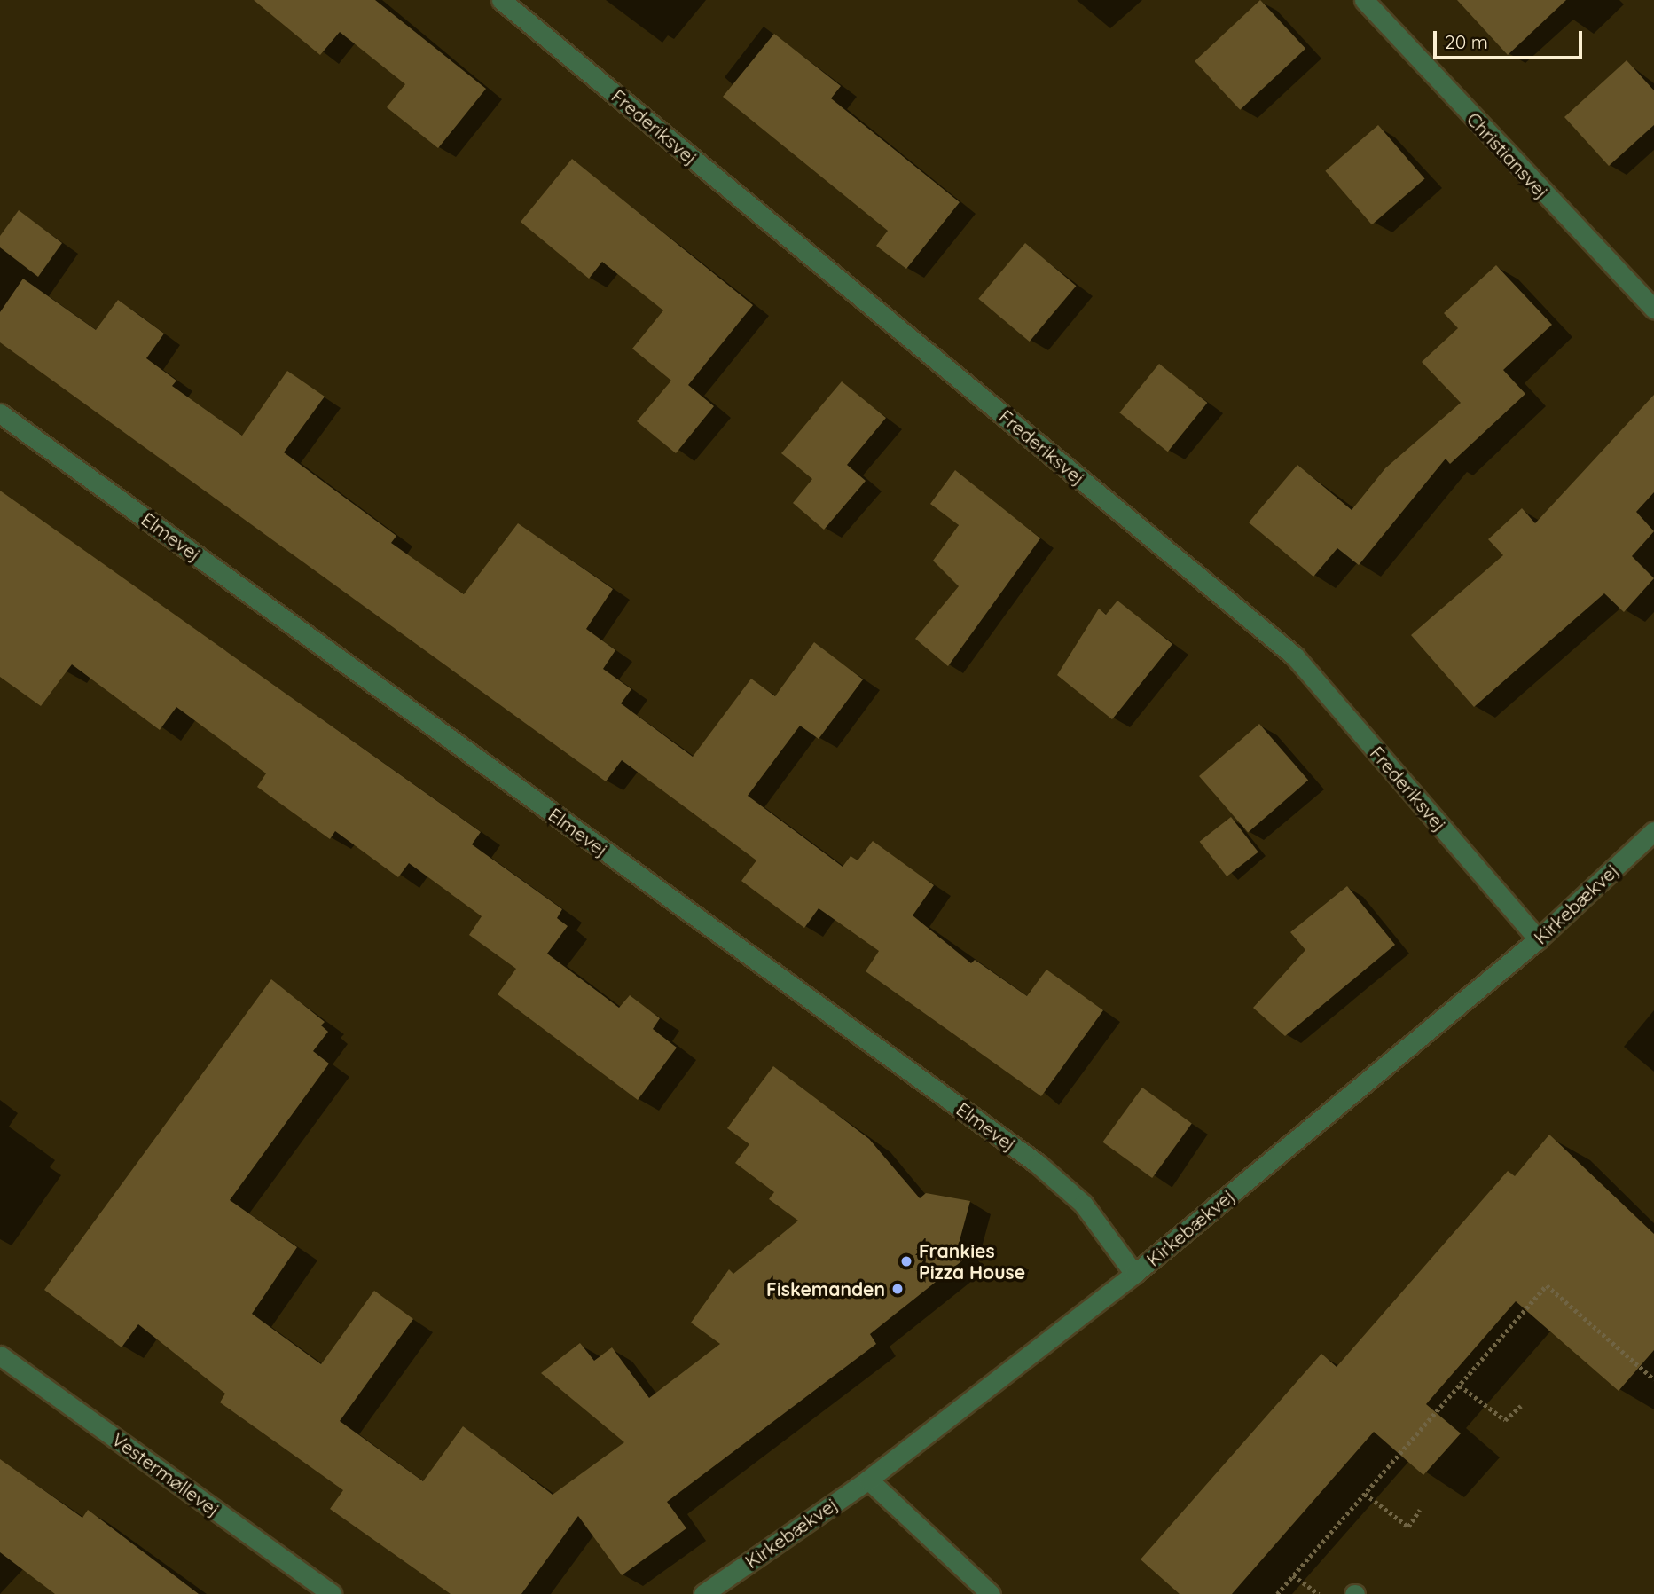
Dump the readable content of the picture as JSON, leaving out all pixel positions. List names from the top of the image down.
{
  "streets": {
    "street": [
      "Frederiksvej",
      "Christiansvej",
      "Elmevej",
      "Kirkebækvej",
      "Vestermøllevej"
    ]
  },
  "crossings": [
    ["Frederiksvej", "Kirkebækvej"],
    ["Elmevej", "Kirkebækvej"]
  ],
  "places": ["Frankies Pizza House", "Fiskemanden"],
  "scale_bar": "20 m"
}
